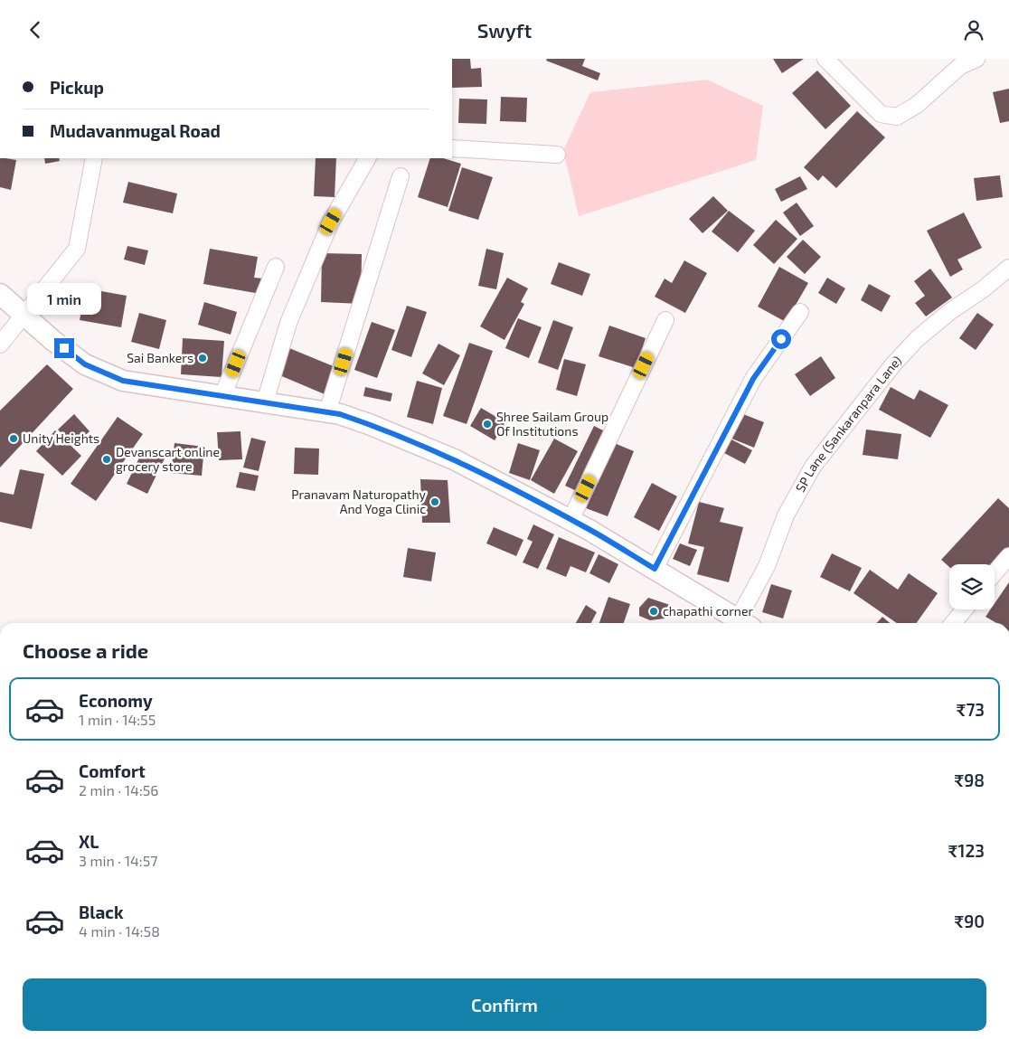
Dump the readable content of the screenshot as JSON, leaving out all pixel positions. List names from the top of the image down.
{
  "streets": {
    "street": ["SP Lane (Sankaranpara Lane)"]
  },
  "places": [
    "Sai Bankers",
    "Shree Sailam Group Of Institutions",
    "Unity Heights",
    "Devanscart online grocery store",
    "Pranavam Naturopathy And Yoga Clinic",
    "chapathi corner"
  ],
  "page": {
    "header": "Swyft",
    "banner": ["Pickup", "Mudavanmugal Road"],
    "bubble": "1 min",
    "heading": "Choose a ride",
    "list": [
      {
        "name": "Economy",
        "note": "1 min · 14:55",
        "value": "₹73"
      },
      {
        "name": "Comfort",
        "note": "2 min · 14:56",
        "value": "₹98"
      },
      {
        "name": "XL",
        "note": "3 min · 14:57",
        "value": "₹123"
      },
      {
        "name": "Black",
        "note": "4 min · 14:58",
        "value": "₹90"
      }
    ],
    "buttons": "Confirm"
  }
}
